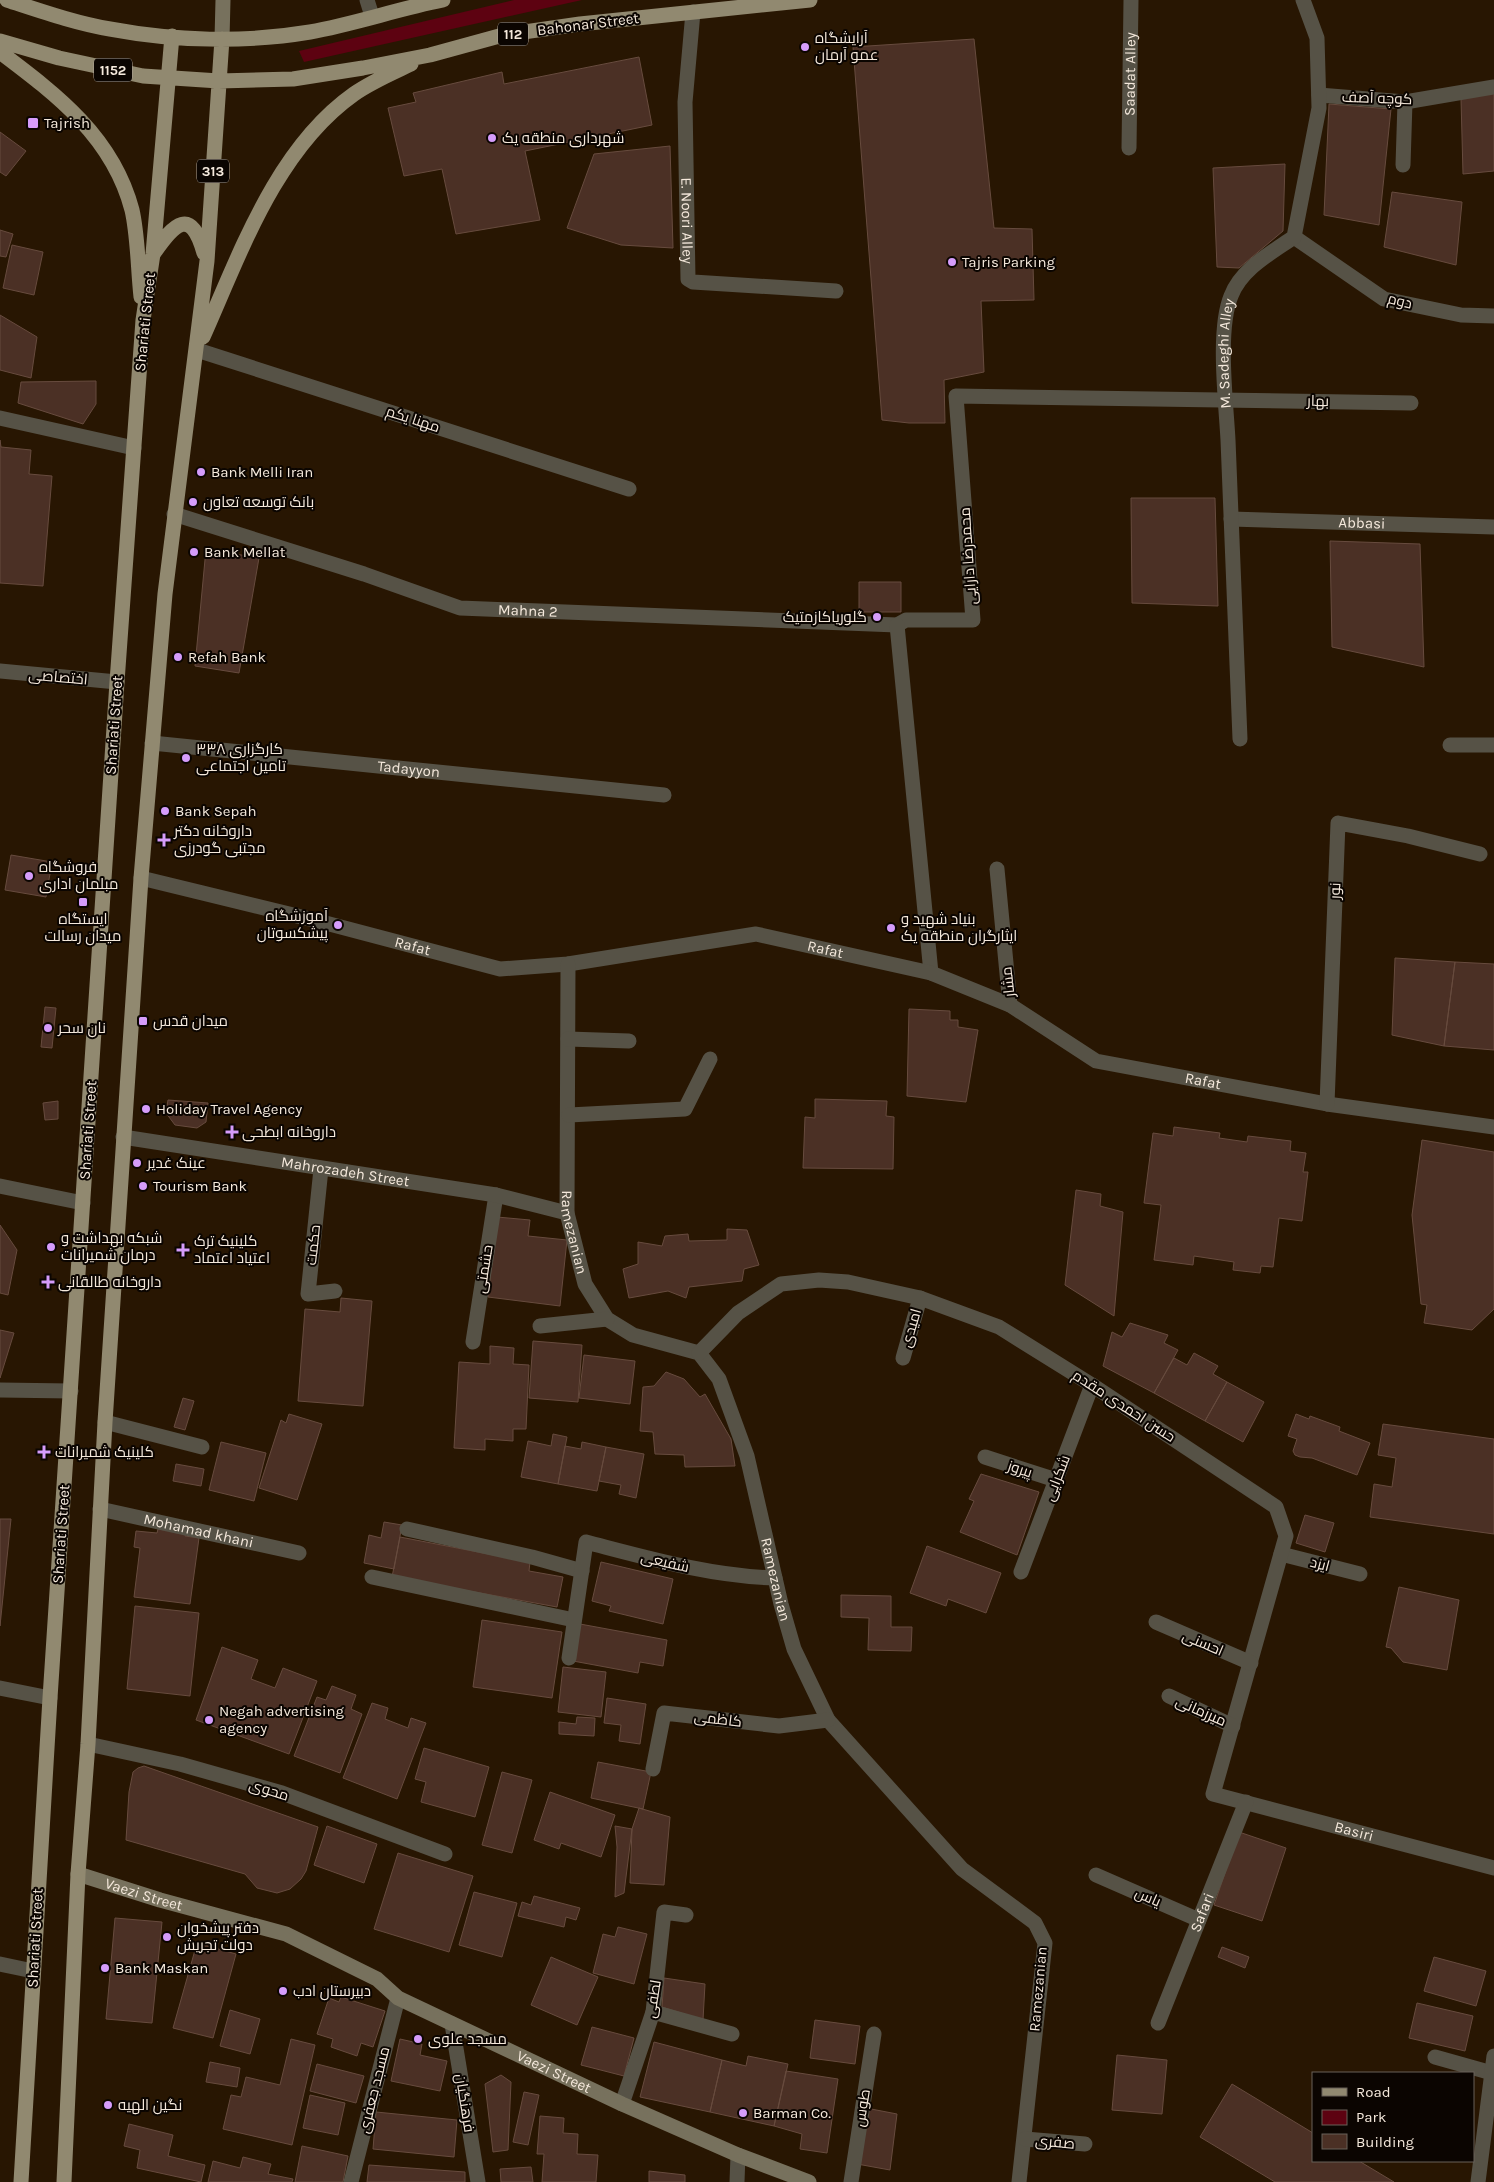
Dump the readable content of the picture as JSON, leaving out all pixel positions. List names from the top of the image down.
{
  "streets": {
    "main road": [
      "Bahonar Street",
      "112",
      "1152",
      "313",
      "Shariati Street",
      "Vaezi Street"
    ],
    "street": [
      "Saadat Alley",
      "کوچه آصف",
      "E. Noori Alley",
      "دوم",
      "M. Sadeghi Alley",
      "بهار",
      "مهنا یکم",
      "Abbasi",
      "محمدرضا دارایی",
      "Mahna 2",
      "اختصاصی",
      "Tadayyon",
      "نور",
      "Rafat",
      "مشار",
      "Mahrozadeh Street",
      "Ramezanian",
      "حکمت",
      "حشمتی",
      "امیدی",
      "حسن احمدی مقدم",
      "پیروز",
      "شکرایی",
      "Mohamad khani",
      "شفیعی",
      "ایزد",
      "احسنی",
      "میرزمانی",
      "کاظمی",
      "محوی",
      "Basiri",
      "یاس",
      "Safari",
      "لطفی",
      "مسجد جعفری",
      "فرهنگیان",
      "طوس",
      "صفری"
    ]
  },
  "crossings": [
    ["Bahonar Street", "1152"],
    ["Bahonar Street", "313"],
    ["Bahonar Street", "E. Noori Alley"],
    ["1152", "313"],
    ["1152", "Shariati Street"],
    ["313", "مهنا یکم"],
    ["313", "Mahna 2"],
    ["313", "Tadayyon"],
    ["313", "Rafat"],
    ["313", "Mahrozadeh Street"],
    ["313", "Mohamad khani"],
    ["313", "محوی"],
    ["313", "Vaezi Street"],
    ["دوم", "M. Sadeghi Alley"],
    ["Shariati Street", "اختصاصی"],
    ["M. Sadeghi Alley", "بهار"],
    ["M. Sadeghi Alley", "Abbasi"],
    ["M. Sadeghi Alley", "محمدرضا دارایی"],
    ["بهار", "محمدرضا دارایی"],
    ["محمدرضا دارایی", "Mahna 2"],
    ["نور", "Rafat"],
    ["Rafat", "مشار"],
    ["Rafat", "Ramezanian"],
    ["Mahrozadeh Street", "Ramezanian"],
    ["Mahrozadeh Street", "حکمت"],
    ["Mahrozadeh Street", "حشمتی"],
    ["Ramezanian", "حسن احمدی مقدم"],
    ["Ramezanian", "شفیعی"],
    ["Ramezanian", "کاظمی"],
    ["Ramezanian", "صفری"],
    ["امیدی", "حسن احمدی مقدم"],
    ["حسن احمدی مقدم", "شکرایی"],
    ["حسن احمدی مقدم", "ایزد"],
    ["حسن احمدی مقدم", "احسنی"],
    ["حسن احمدی مقدم", "میرزمانی"],
    ["حسن احمدی مقدم", "Basiri"],
    ["پیروز", "شکرایی"],
    ["Basiri", "Safari"],
    ["Vaezi Street", "لطفی"],
    ["Vaezi Street", "مسجد جعفری"],
    ["Vaezi Street", "فرهنگیان"],
    ["یاس", "Safari"]
  ],
  "places": {
    "other": [
      "آرایشگاه عمو آرمان",
      "شهرداری منطقه یک",
      "Tajris Parking",
      "Bank Melli Iran",
      "بانک توسعه تعاون",
      "Bank Mellat",
      "گلوریاکازمتیک",
      "Refah Bank",
      "کارگزاری ٣٣٨ تامین اجتماعی",
      "Bank Sepah",
      "فروشگاه مبلمان اداری",
      "آموزشگاه پیشکسوتان",
      "بنیاد شهید و ایثارگران منطقه یک",
      "نان سحر",
      "Holiday Travel Agency",
      "عینک غدیر",
      "Tourism Bank",
      "شبکه بهداشت و درمان شمیرانات",
      "Negah advertising agency",
      "دفتر پیشخوان دولت تجریش",
      "Bank Maskan",
      "دبیرستان ادب",
      "مسجد علوی",
      "نگین الهیه",
      "Barman Co."
    ],
    "transit": ["Tajrish", "ایستگاه میدان رسالت", "میدان قدس"],
    "health": [
      "داروخانه دکتر مجتبی گودرزی",
      "داروخانه ابطحی",
      "کلینیک ترک اعتیاد اعتماد",
      "داروخانه طالقانی",
      "کلینیک شمیرانات"
    ]
  },
  "legend": ["Road", "Park", "Building"]
}
